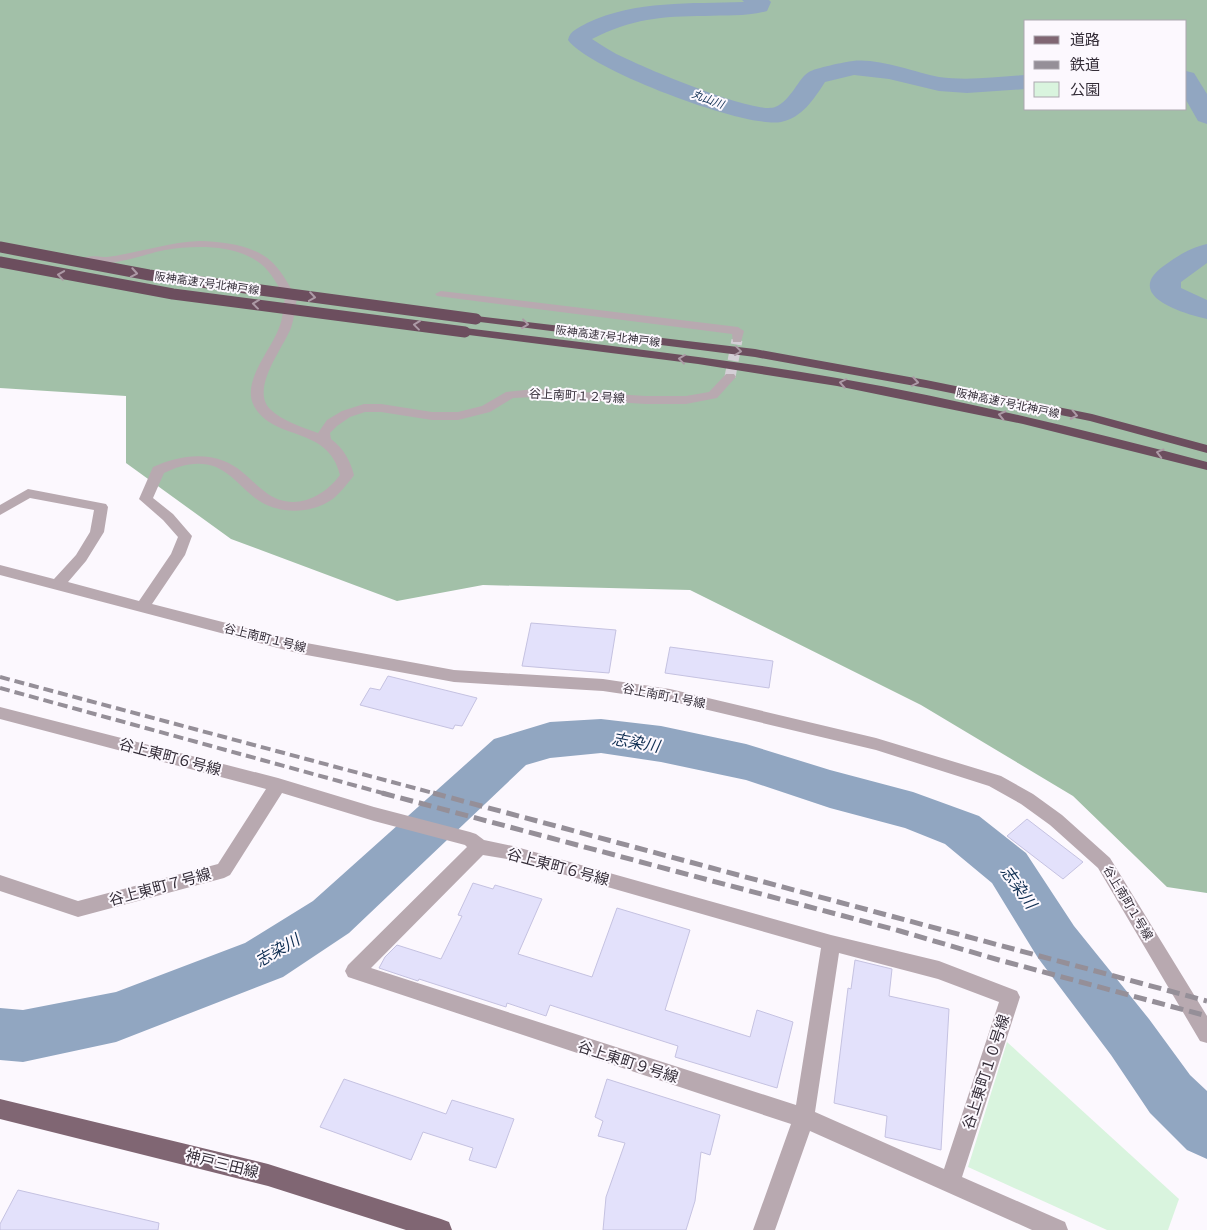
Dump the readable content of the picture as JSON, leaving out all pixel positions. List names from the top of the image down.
{
  "streets": {
    "highway": ["阪神高速7号北神戸線"],
    "main road": ["神戸三田線"],
    "street": [
      "谷上南町１２号線",
      "谷上南町１号線",
      "谷上東町６号線",
      "谷上東町７号線",
      "谷上東町９号線",
      "谷上東町１０号線"
    ]
  },
  "crossings": [
    ["谷上東町６号線", "谷上東町７号線"],
    ["谷上東町６号線", "谷上東町９号線"],
    ["谷上東町６号線", "谷上東町１０号線"],
    ["谷上東町９号線", "谷上東町１０号線"]
  ],
  "water": ["丸山川", "志染川"],
  "legend": ["道路", "鉄道", "公園"]
}
